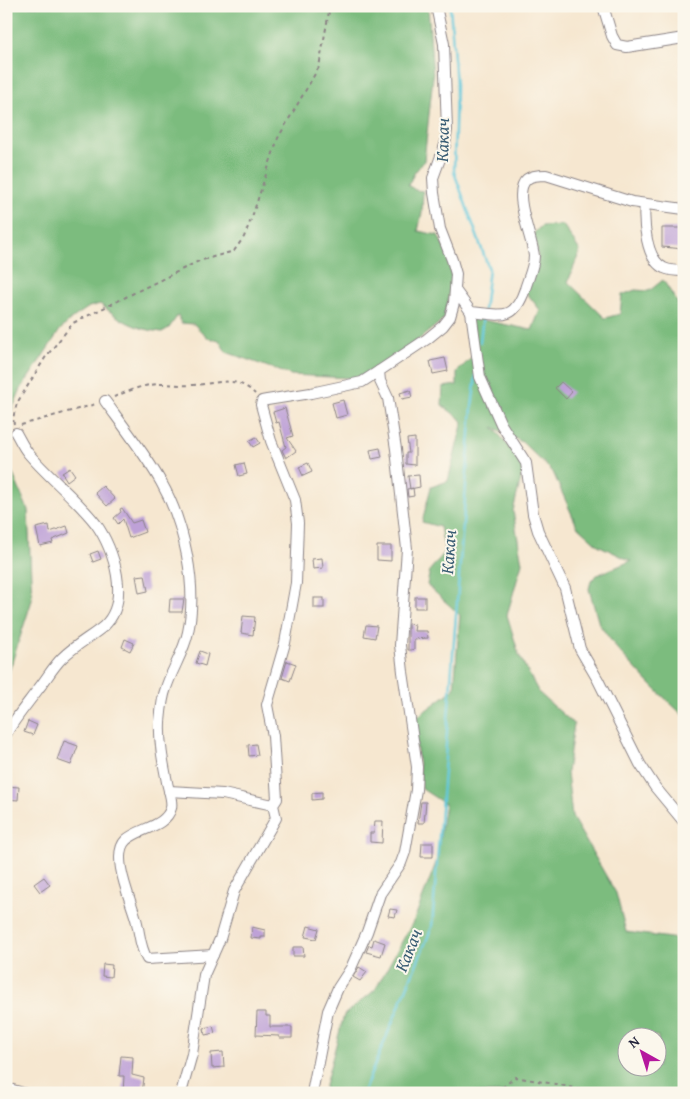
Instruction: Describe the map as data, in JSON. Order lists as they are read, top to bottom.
{
  "water": ["Какач"],
  "north": "top left"
}
